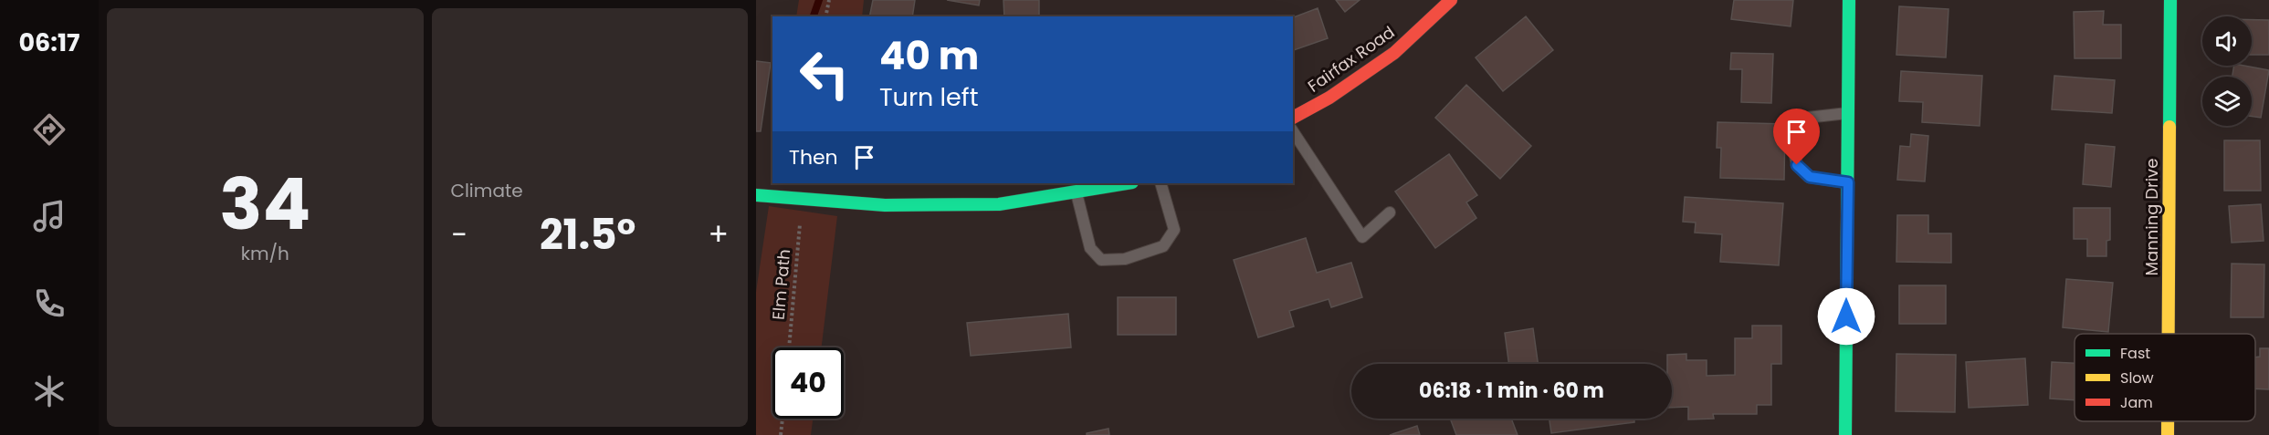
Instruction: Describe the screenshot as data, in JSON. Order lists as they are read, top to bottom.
{
  "streets": {
    "street": ["Fairfax Road", "Manning Drive"],
    "path": ["Elm Path"]
  },
  "legend": ["Fast", "Slow", "Jam"],
  "page": {
    "tabs": "06:17",
    "tile": [
      ["34", "km/h"],
      "Climate"
    ],
    "turn": ["40 m", "Turn left"],
    "then": "Then",
    "heat": ["−", "21.5°", "+"],
    "limit": "40",
    "trip": "06:18 · 1 min · 60 m"
  }
}
